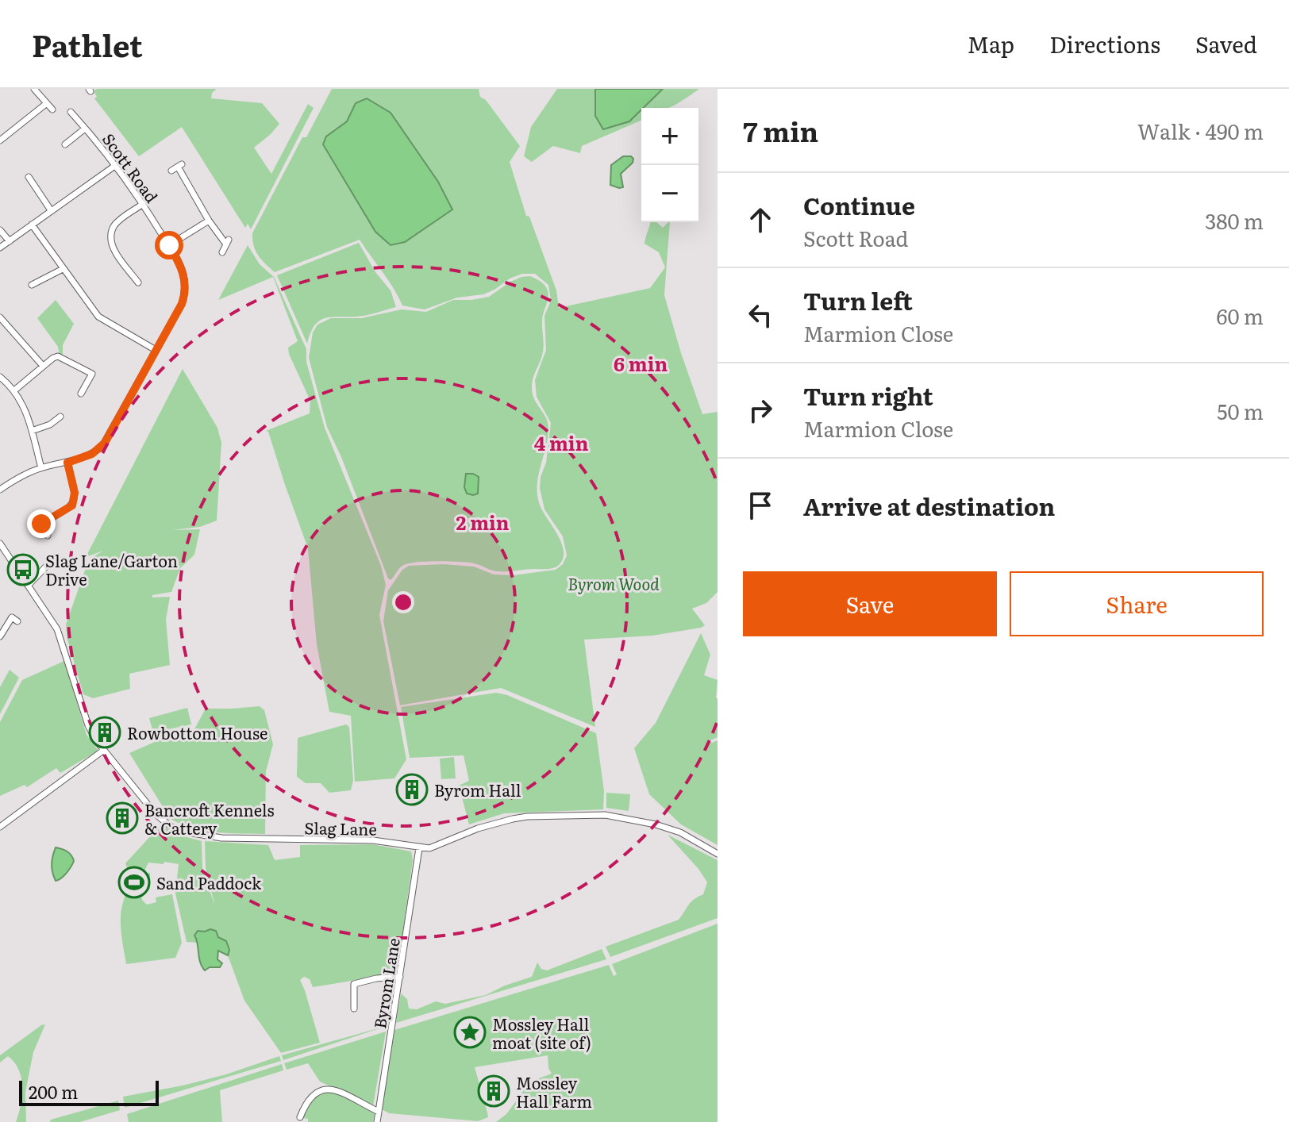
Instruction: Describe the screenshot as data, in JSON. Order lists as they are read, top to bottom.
{
  "streets": {
    "street": ["Scott Road", "Slag Lane", "Byrom Lane"]
  },
  "crossings": [
    ["Slag Lane", "Byrom Lane"]
  ],
  "parks": ["Byrom Wood"],
  "places": {
    "bus stop": ["Slag Lane/Garton Drive"],
    "building": [
      "Rowbottom House",
      "Byrom Hall",
      "Bancroft Kennels & Cattery",
      "Mossley Hall Farm"
    ],
    "sports": ["Sand Paddock"],
    "place": ["Mossley Hall moat (site of)"]
  },
  "scale_bar": "200 m",
  "page": {
    "header": "Pathlet",
    "nav": ["Map", "Directions", "Saved"],
    "heading": ["7 min", "Walk · 490 m"],
    "map_buttons": ["+", "−"],
    "list": [
      ["Continue", "Scott Road", "380 m"],
      ["Turn left", "Marmion Close", "60 m"],
      ["Turn right", "Marmion Close", "50 m"],
      "Arrive at destination"
    ],
    "buttons": ["Save", "Share"],
    "scale": "200 m"
  },
  "rings": ["6 min", "4 min", "2 min"]
}
